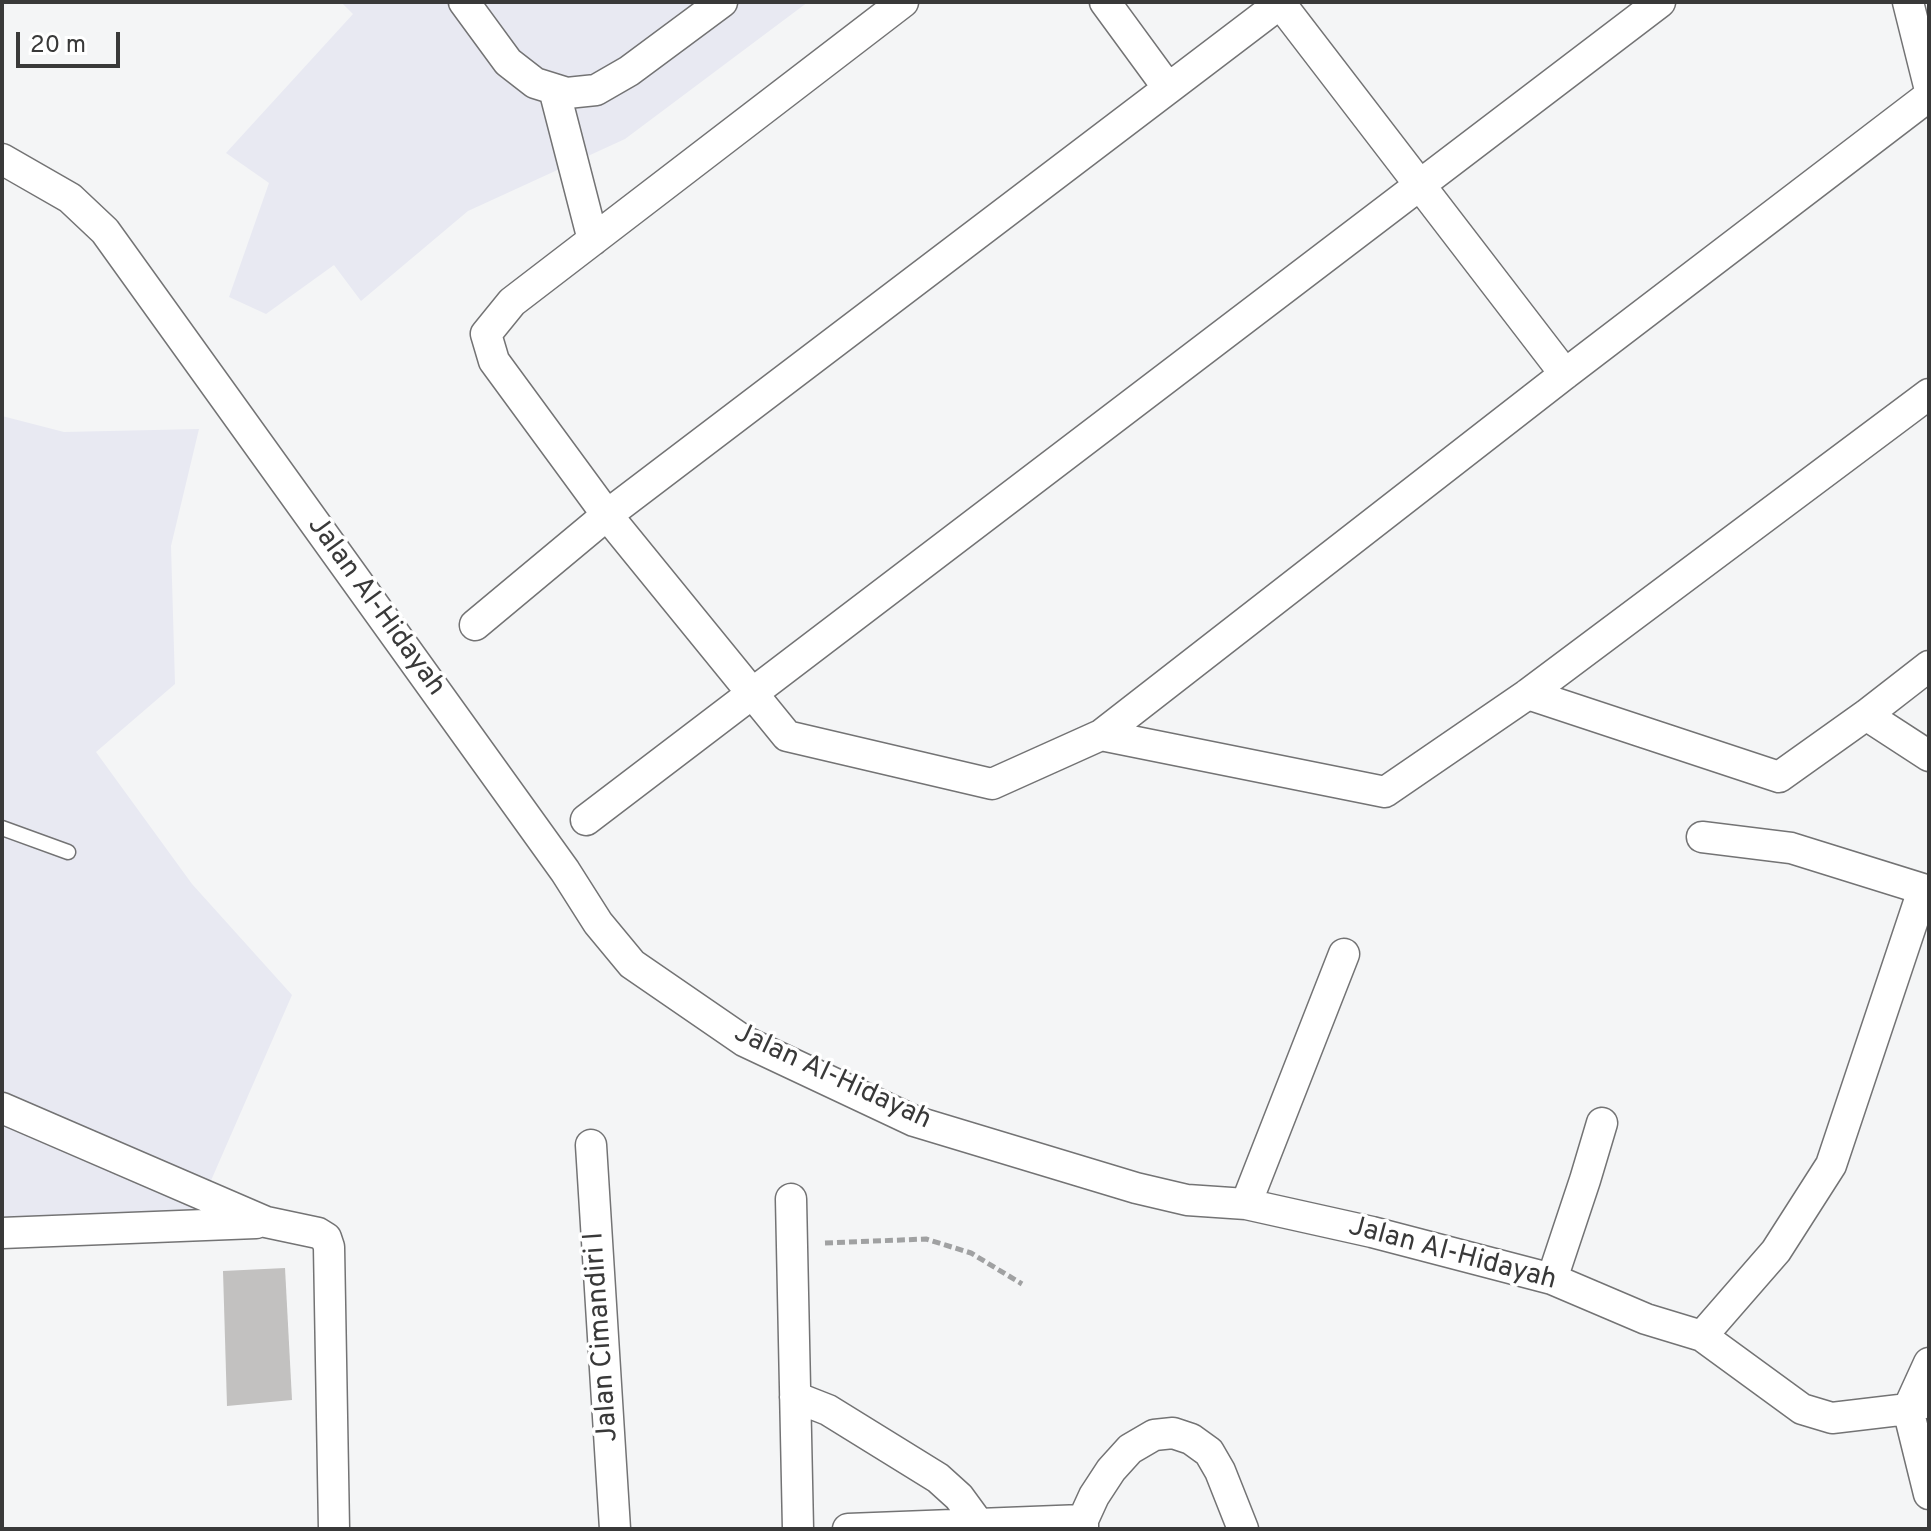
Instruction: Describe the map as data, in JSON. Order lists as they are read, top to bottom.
{
  "streets": {
    "street": ["Jalan Al-Hidayah", "Jalan Cimandiri I"]
  },
  "scale_bar": "20 m"
}
